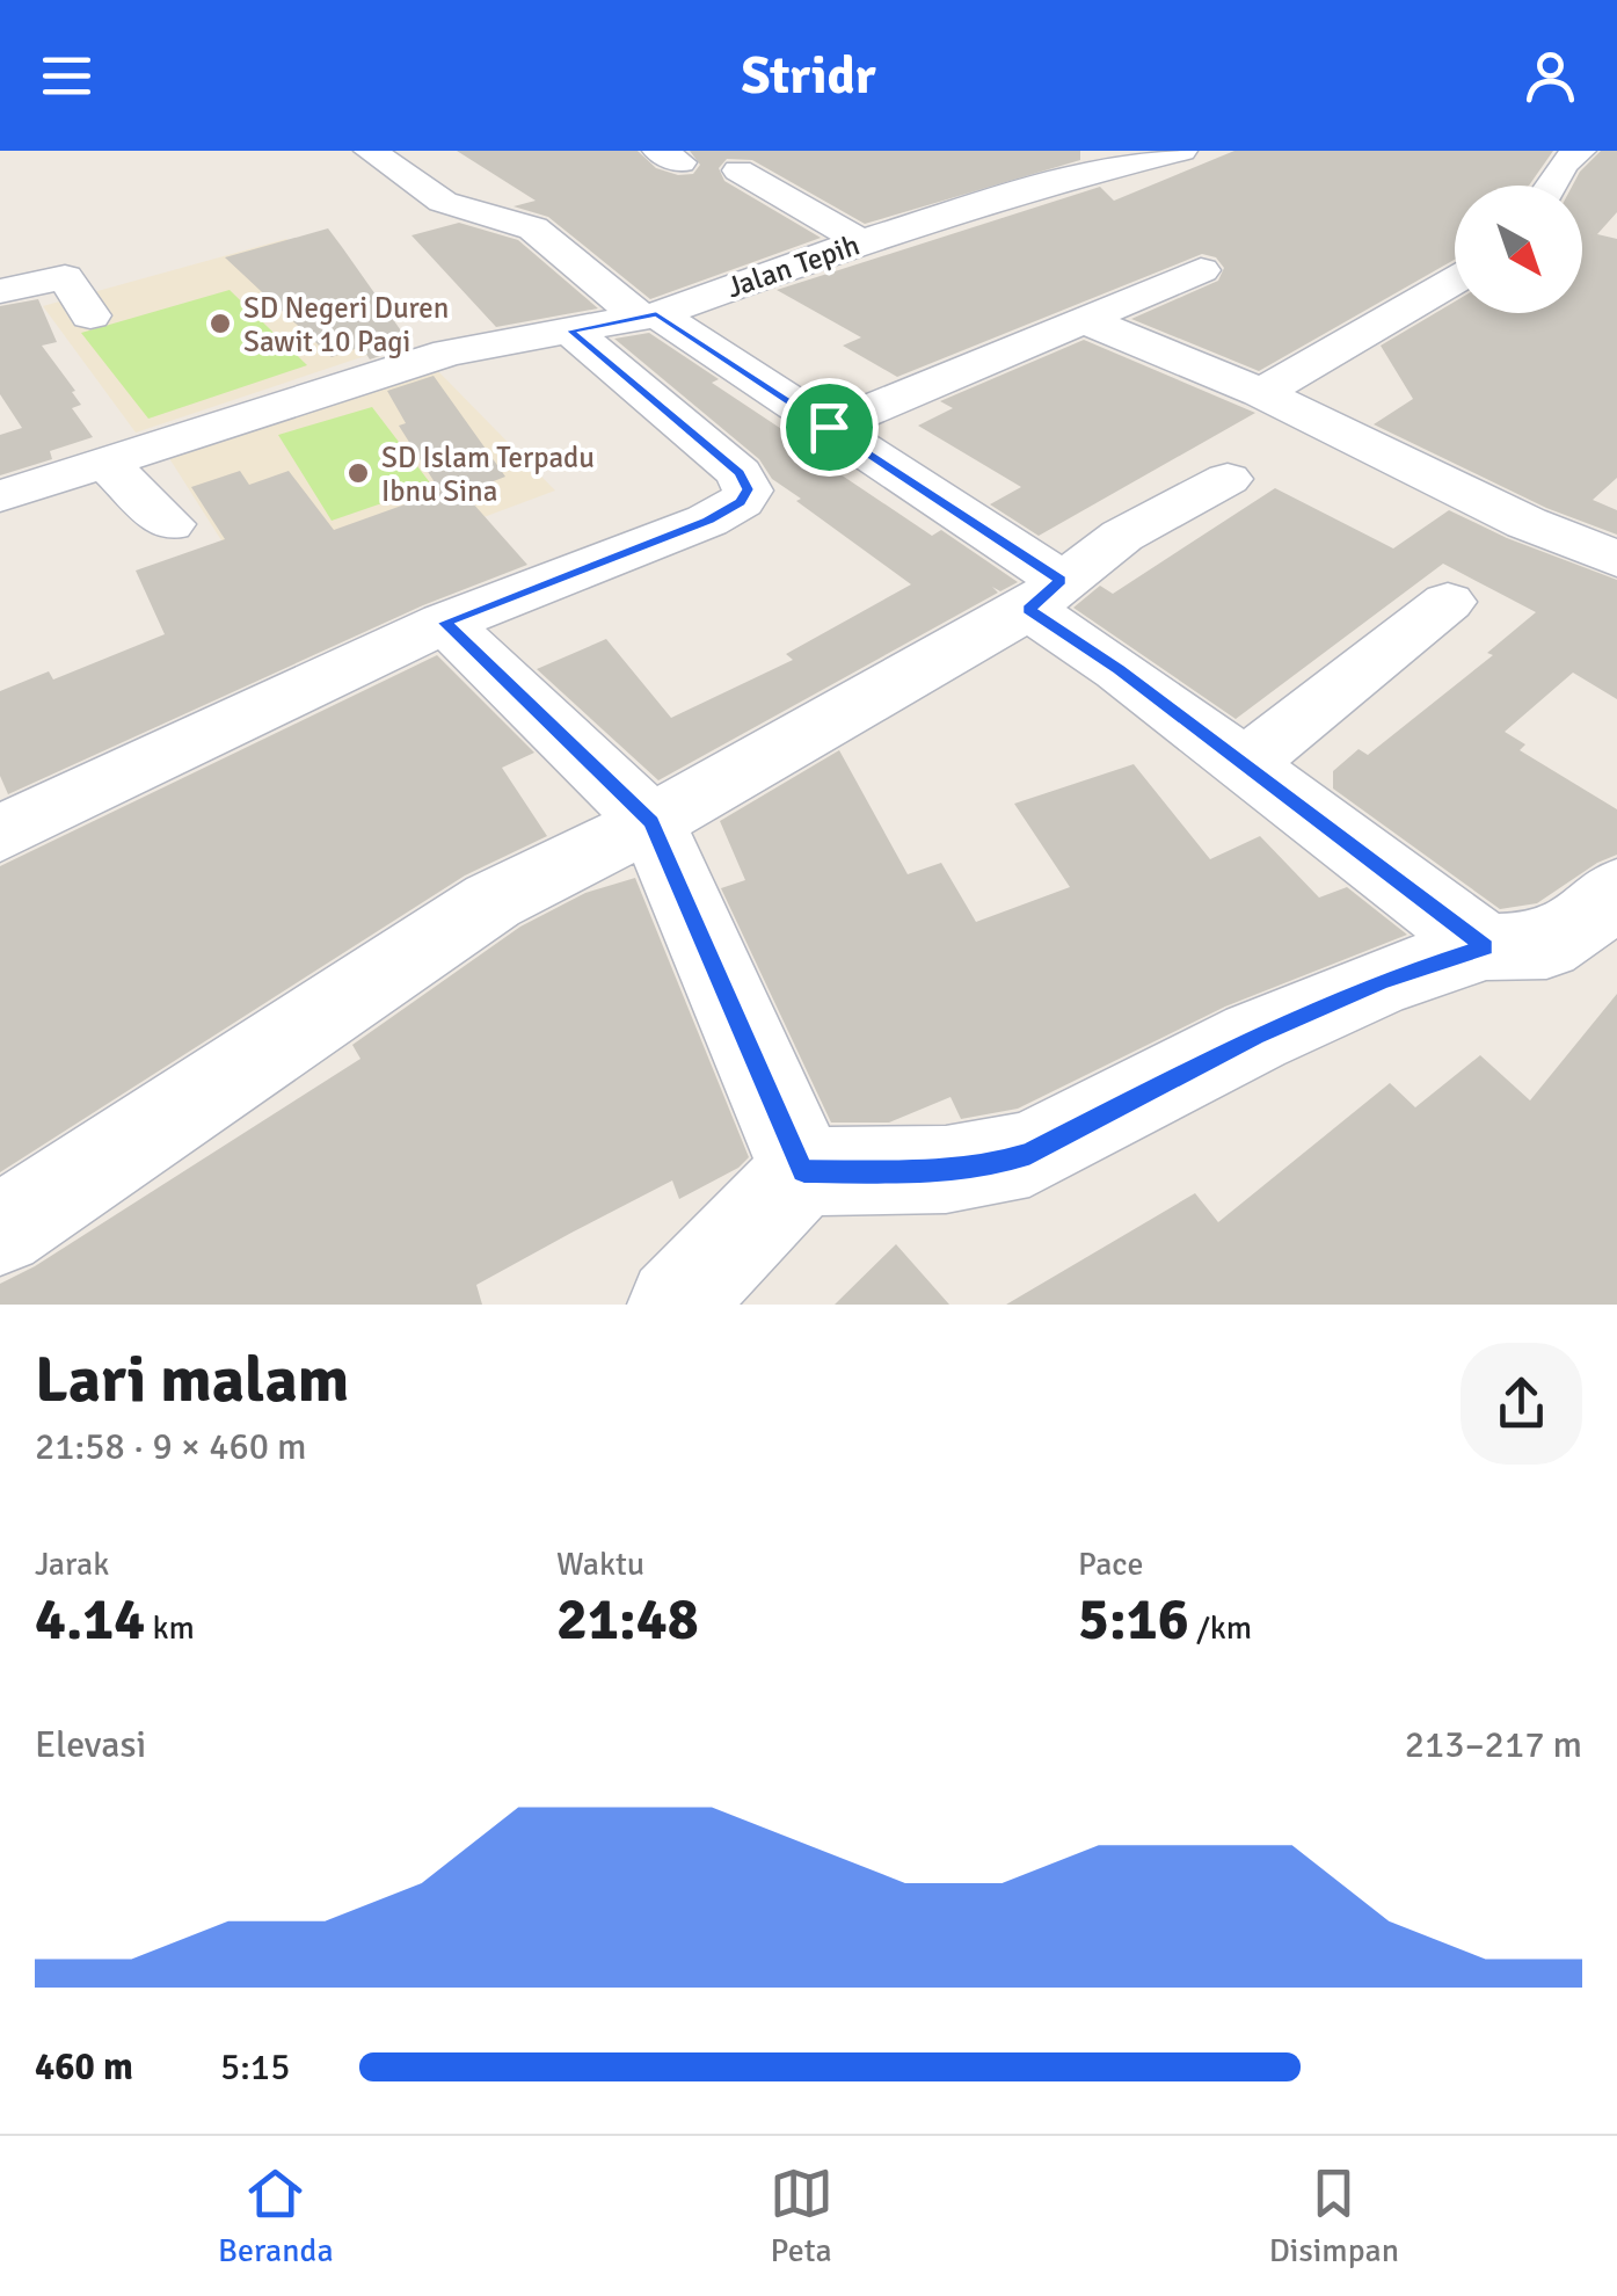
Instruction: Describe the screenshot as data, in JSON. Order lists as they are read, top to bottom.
{
  "streets": {
    "street": ["Jalan Tepih"]
  },
  "places": ["SD Negeri Duren Sawit 10 Pagi", "SD Islam Terpadu Ibnu Sina"],
  "north": "bottom right",
  "page": {
    "header": "Stridr",
    "heading": ["Lari malam", "21:58 · 9 × 460 m"],
    "stats": [
      ["Jarak", "4.14 km"],
      ["Waktu", "21:48"],
      ["Pace", "5:16 /km"]
    ],
    "chart": ["Elevasi", "213–217 m"],
    "list": [
      {
        "name": "460 m",
        "note": "5:15"
      }
    ],
    "tabs": ["Beranda", "Peta", "Disimpan"]
  }
}
